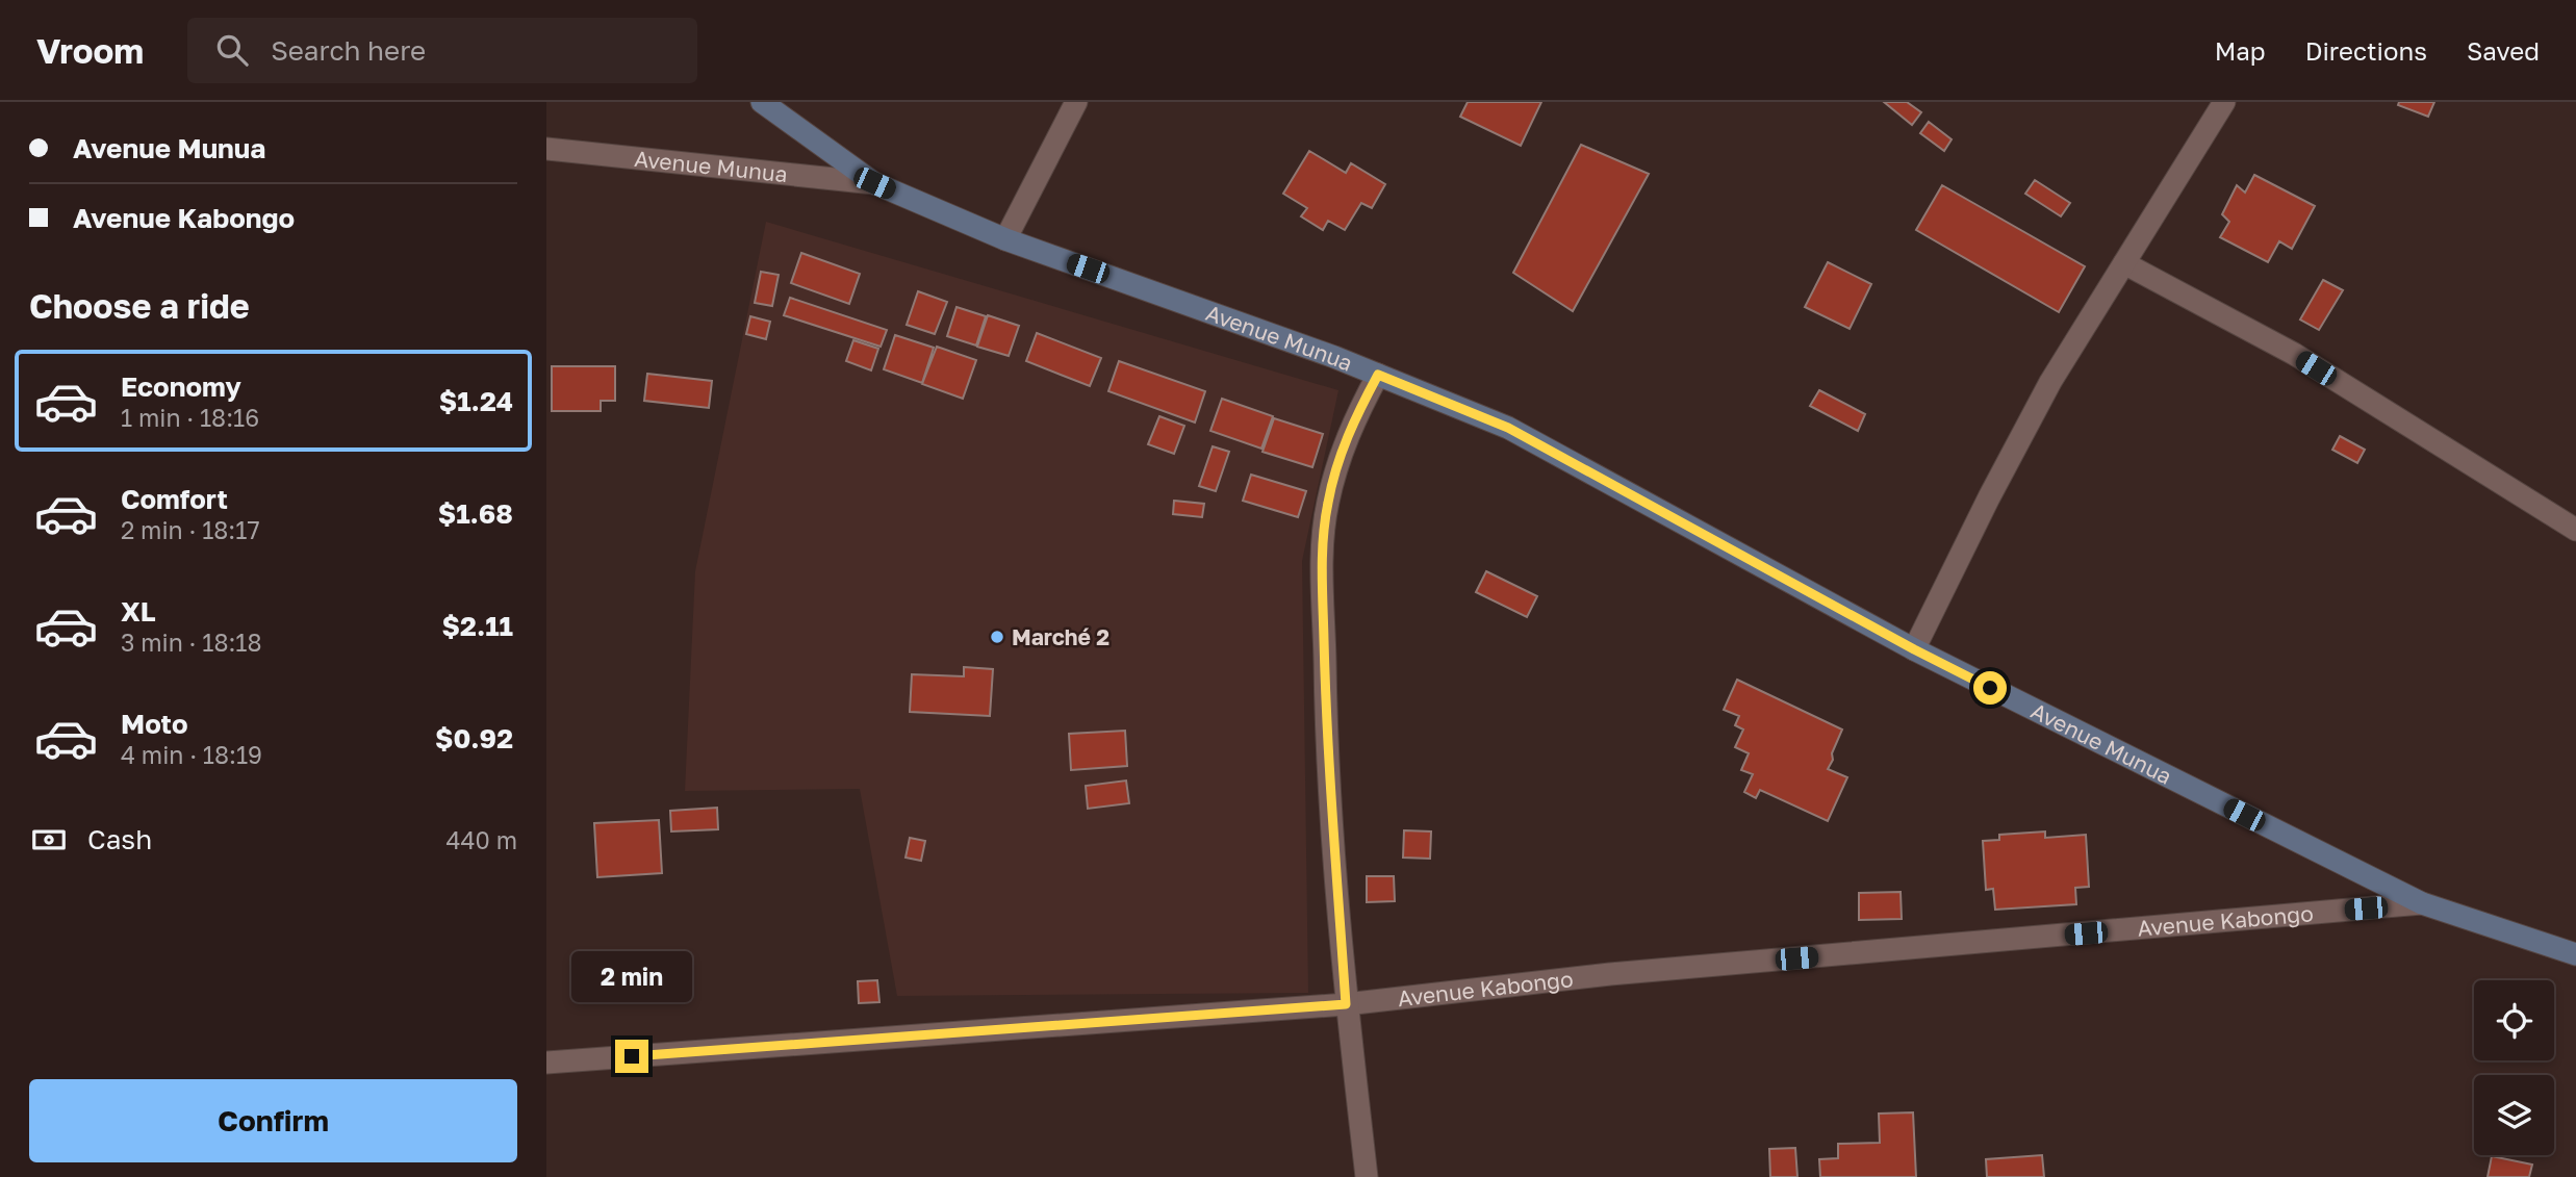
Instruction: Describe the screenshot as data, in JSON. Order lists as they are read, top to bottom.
{
  "streets": {
    "main road": ["Avenue Munua"],
    "street": ["Avenue Kabongo"]
  },
  "crossings": [
    ["Avenue Munua", "Avenue Kabongo"]
  ],
  "places": ["Marché 2"],
  "page": {
    "header": "Vroom",
    "search": "Search here",
    "nav": ["Map", "Directions", "Saved"],
    "banner": ["Avenue Munua", "Avenue Kabongo"],
    "heading": "Choose a ride",
    "list": [
      {
        "name": "Economy",
        "note": "1 min · 18:16",
        "value": "$1.24"
      },
      {
        "name": "Comfort",
        "note": "2 min · 18:17",
        "value": "$1.68"
      },
      {
        "name": "XL",
        "note": "3 min · 18:18",
        "value": "$2.11"
      },
      {
        "name": "Moto",
        "note": "4 min · 18:19",
        "value": "$0.92"
      }
    ],
    "pay": ["Cash", "440 m"],
    "bubble": "2 min",
    "buttons": "Confirm"
  }
}
